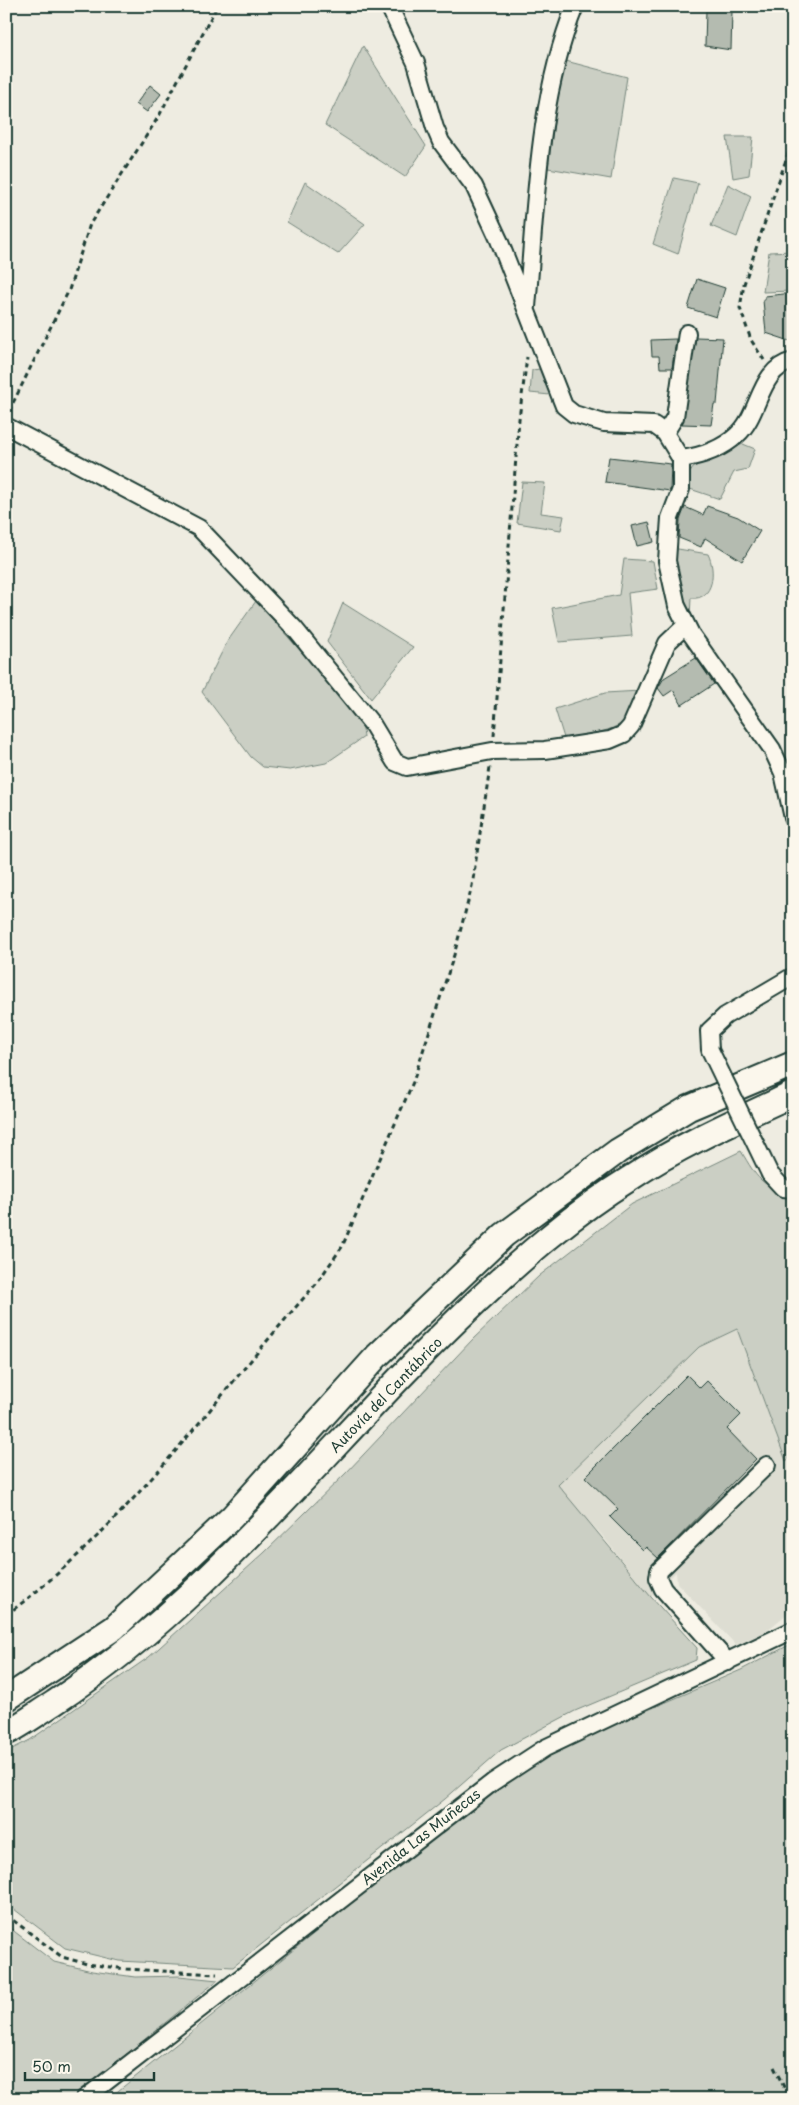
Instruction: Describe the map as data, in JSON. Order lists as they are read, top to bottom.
{
  "streets": {
    "highway": ["Autovía del Cantábrico"],
    "street": ["Avenida Las Muñecas"]
  },
  "scale_bar": "50 m"
}
